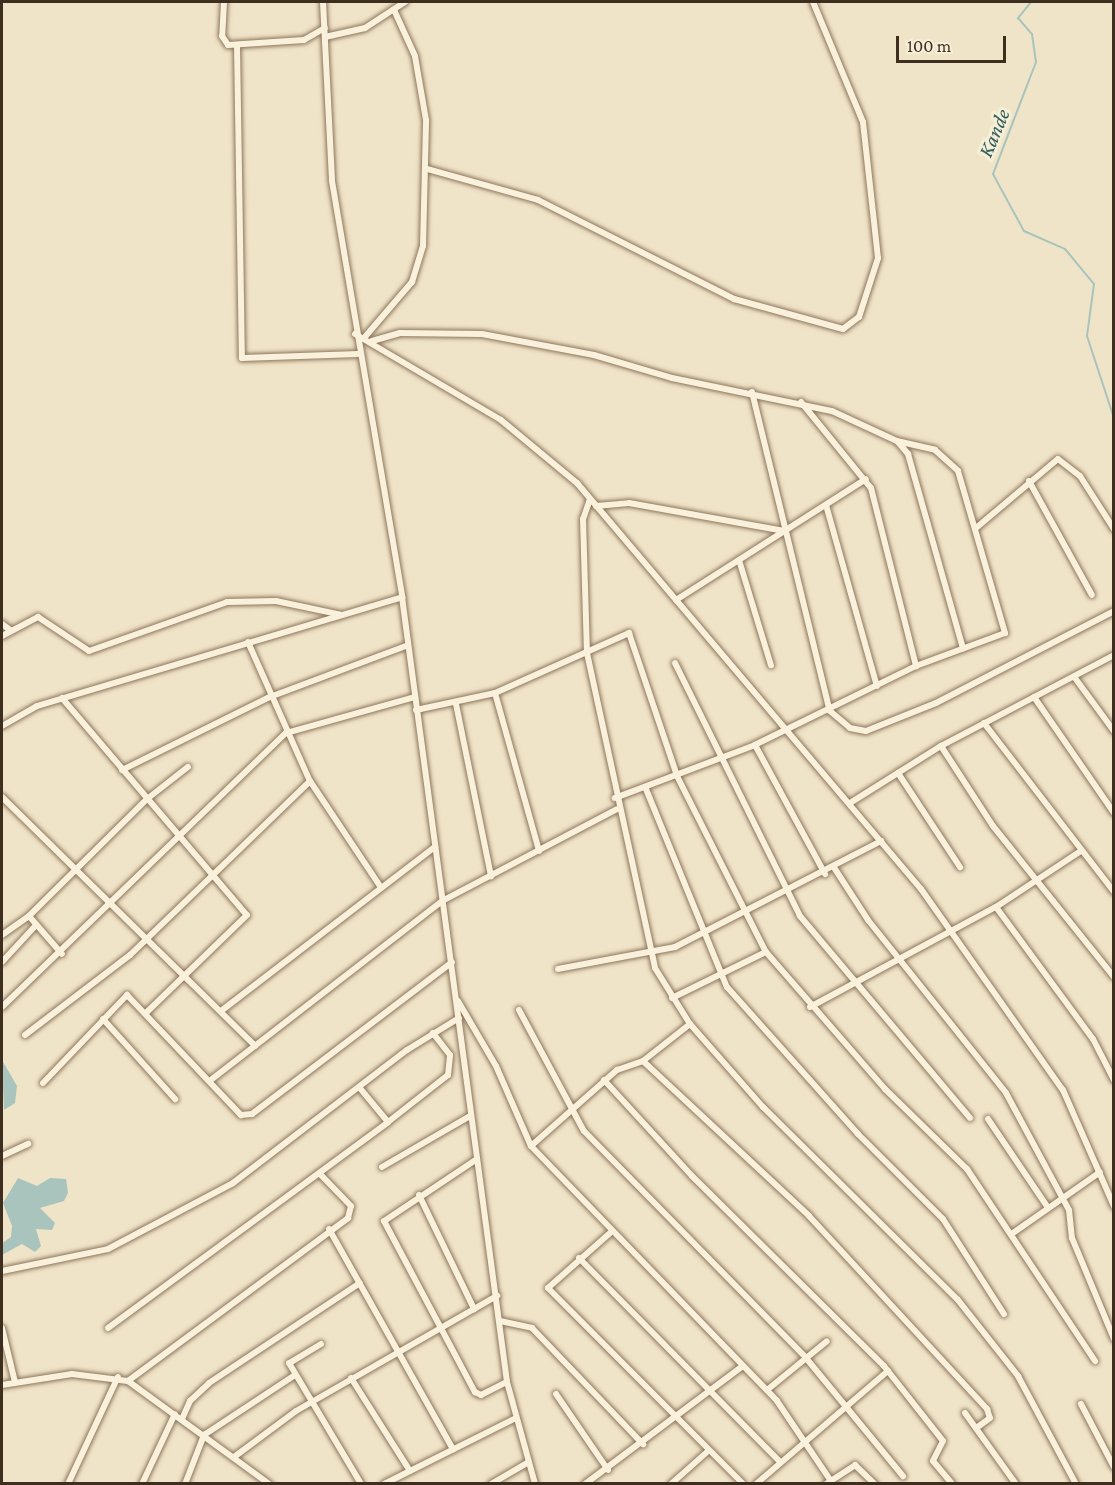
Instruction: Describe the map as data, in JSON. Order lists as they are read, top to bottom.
{
  "water": ["Kande"],
  "scale_bar": "100 m"
}
